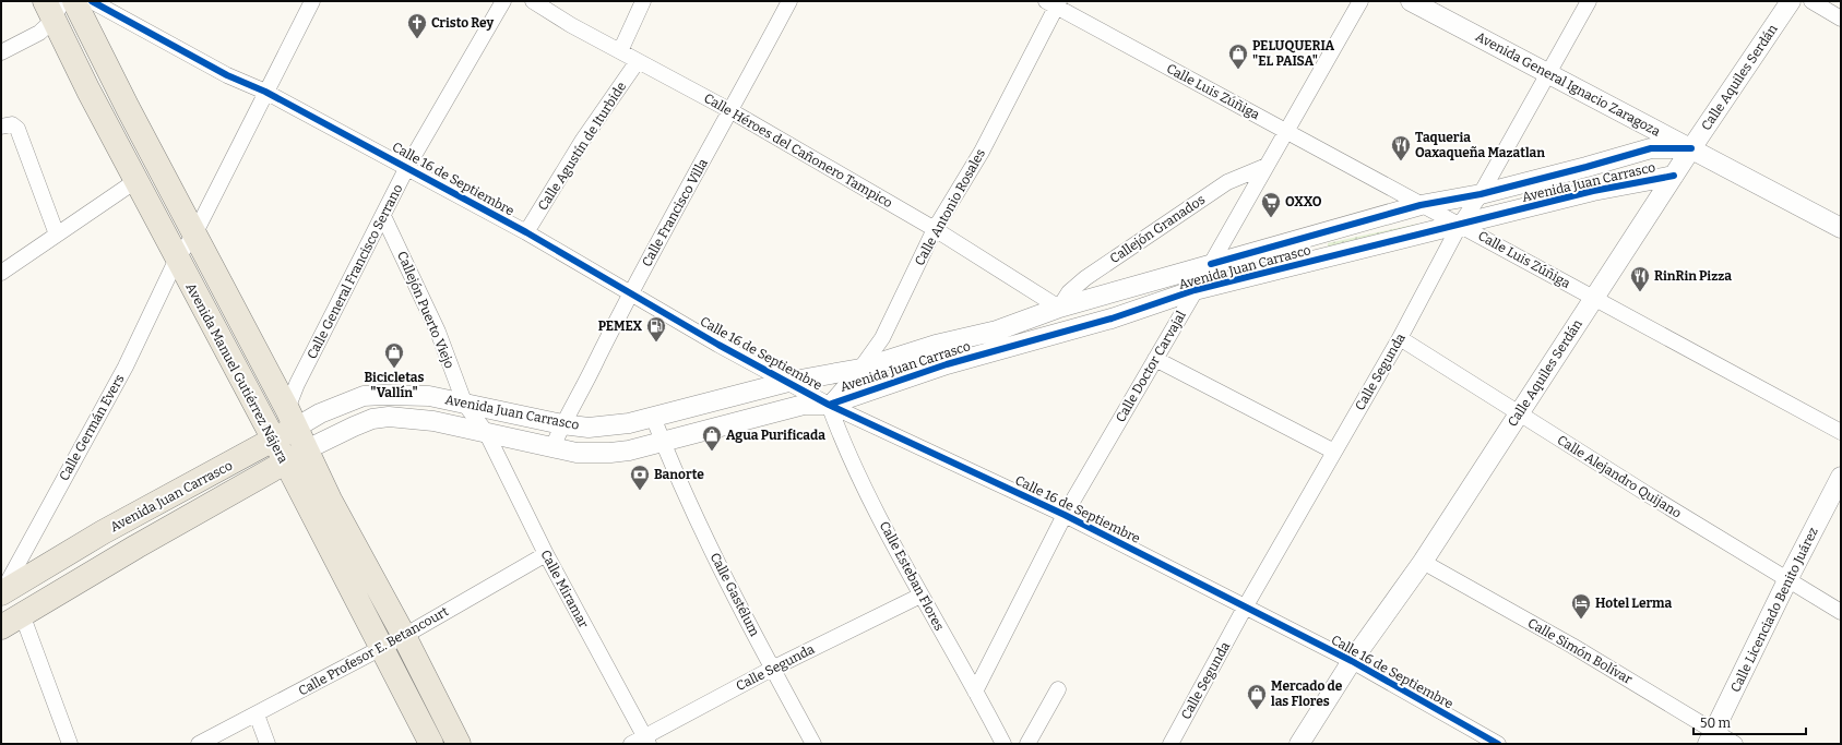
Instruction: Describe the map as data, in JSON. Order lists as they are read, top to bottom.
{
  "streets": {
    "main road": ["Avenida Juan Carrasco", "Avenida Manuel Gutiérrez Nájera"],
    "street": [
      "Calle Aquiles Serdán",
      "Avenida General Ignacio Zaragoza",
      "Calle Luis Zúñiga",
      "Calle Agustín de Iturbide",
      "Calle Héroes del Cañonero Tampico",
      "Calle 16 de Septiembre",
      "Calle Antonio Rosales",
      "Calle Francisco Villa",
      "Callejón Granados",
      "Calle General Francisco Serrano",
      "Callejón Puerto Viejo",
      "Calle Doctor Carvajal",
      "Calle Segunda",
      "Calle Germán Evers",
      "Calle Alejandro Quijano",
      "Calle Esteban Flores",
      "Calle Miramar",
      "Calle Gastélum",
      "Calle Licenciado Benito Juárez",
      "Calle Profesor E. Betancourt",
      "Calle Simón Bolívar"
    ]
  },
  "crossings": [
    ["Calle Aquiles Serdán", "Avenida General Ignacio Zaragoza"],
    ["Calle Aquiles Serdán", "Calle Luis Zúñiga"],
    ["Calle Aquiles Serdán", "Calle 16 de Septiembre"],
    ["Calle Aquiles Serdán", "Avenida Juan Carrasco"],
    ["Calle Aquiles Serdán", "Calle Alejandro Quijano"],
    ["Calle Aquiles Serdán", "Calle Simón Bolívar"],
    ["Avenida General Ignacio Zaragoza", "Avenida Juan Carrasco"],
    ["Avenida General Ignacio Zaragoza", "Calle Segunda"],
    ["Calle Luis Zúñiga", "Avenida Juan Carrasco"],
    ["Calle Luis Zúñiga", "Calle Antonio Rosales"],
    ["Calle Luis Zúñiga", "Calle Doctor Carvajal"],
    ["Calle Luis Zúñiga", "Calle Segunda"],
    ["Calle Agustín de Iturbide", "Calle Héroes del Cañonero Tampico"],
    ["Calle Agustín de Iturbide", "Calle 16 de Septiembre"],
    ["Calle Héroes del Cañonero Tampico", "Avenida Juan Carrasco"],
    ["Calle Héroes del Cañonero Tampico", "Calle Antonio Rosales"],
    ["Calle Héroes del Cañonero Tampico", "Calle Francisco Villa"],
    ["Calle Héroes del Cañonero Tampico", "Callejón Granados"],
    ["Calle 16 de Septiembre", "Avenida Juan Carrasco"],
    ["Calle 16 de Septiembre", "Calle Antonio Rosales"],
    ["Calle 16 de Septiembre", "Calle Francisco Villa"],
    ["Calle 16 de Septiembre", "Calle General Francisco Serrano"],
    ["Calle 16 de Septiembre", "Calle Doctor Carvajal"],
    ["Calle 16 de Septiembre", "Calle Segunda"],
    ["Calle 16 de Septiembre", "Calle Esteban Flores"],
    ["Avenida Juan Carrasco", "Calle Antonio Rosales"],
    ["Avenida Juan Carrasco", "Calle Francisco Villa"],
    ["Avenida Juan Carrasco", "Callejón Granados"],
    ["Avenida Juan Carrasco", "Calle General Francisco Serrano"],
    ["Avenida Juan Carrasco", "Callejón Puerto Viejo"],
    ["Avenida Juan Carrasco", "Calle Doctor Carvajal"],
    ["Avenida Juan Carrasco", "Calle Segunda"],
    ["Avenida Juan Carrasco", "Avenida Manuel Gutiérrez Nájera"],
    ["Avenida Juan Carrasco", "Calle Germán Evers"],
    ["Avenida Juan Carrasco", "Calle Esteban Flores"],
    ["Avenida Juan Carrasco", "Calle Miramar"],
    ["Avenida Juan Carrasco", "Calle Gastélum"],
    ["Calle Antonio Rosales", "Calle Esteban Flores"],
    ["Callejón Granados", "Calle Doctor Carvajal"],
    ["Calle General Francisco Serrano", "Callejón Puerto Viejo"],
    ["Calle General Francisco Serrano", "Avenida Manuel Gutiérrez Nájera"],
    ["Callejón Puerto Viejo", "Calle Miramar"],
    ["Calle Doctor Carvajal", "Calle Esteban Flores"],
    ["Calle Segunda", "Calle Alejandro Quijano"],
    ["Calle Segunda", "Calle Esteban Flores"],
    ["Calle Segunda", "Calle Miramar"],
    ["Calle Segunda", "Calle Gastélum"],
    ["Avenida Manuel Gutiérrez Nájera", "Calle Germán Evers"],
    ["Avenida Manuel Gutiérrez Nájera", "Calle Profesor E. Betancourt"],
    ["Calle Alejandro Quijano", "Calle Licenciado Benito Juárez"],
    ["Calle Miramar", "Calle Profesor E. Betancourt"],
    ["Calle Licenciado Benito Juárez", "Calle Simón Bolívar"]
  ],
  "places": {
    "church": ["Cristo Rey"],
    "shop": [
      "PELUQUERIA \"EL PAISA\"",
      "Bicicletas \"Vallín\"",
      "Agua Purificada",
      "Mercado de las Flores"
    ],
    "restaurant": ["Taqueria Oaxaqueña Mazatlan", "RinRin Pizza"],
    "supermarket": ["OXXO"],
    "fuel station": ["PEMEX"],
    "bank": ["Banorte"],
    "hotel": ["Hotel Lerma"]
  },
  "scale_bar": "50 m"
}
